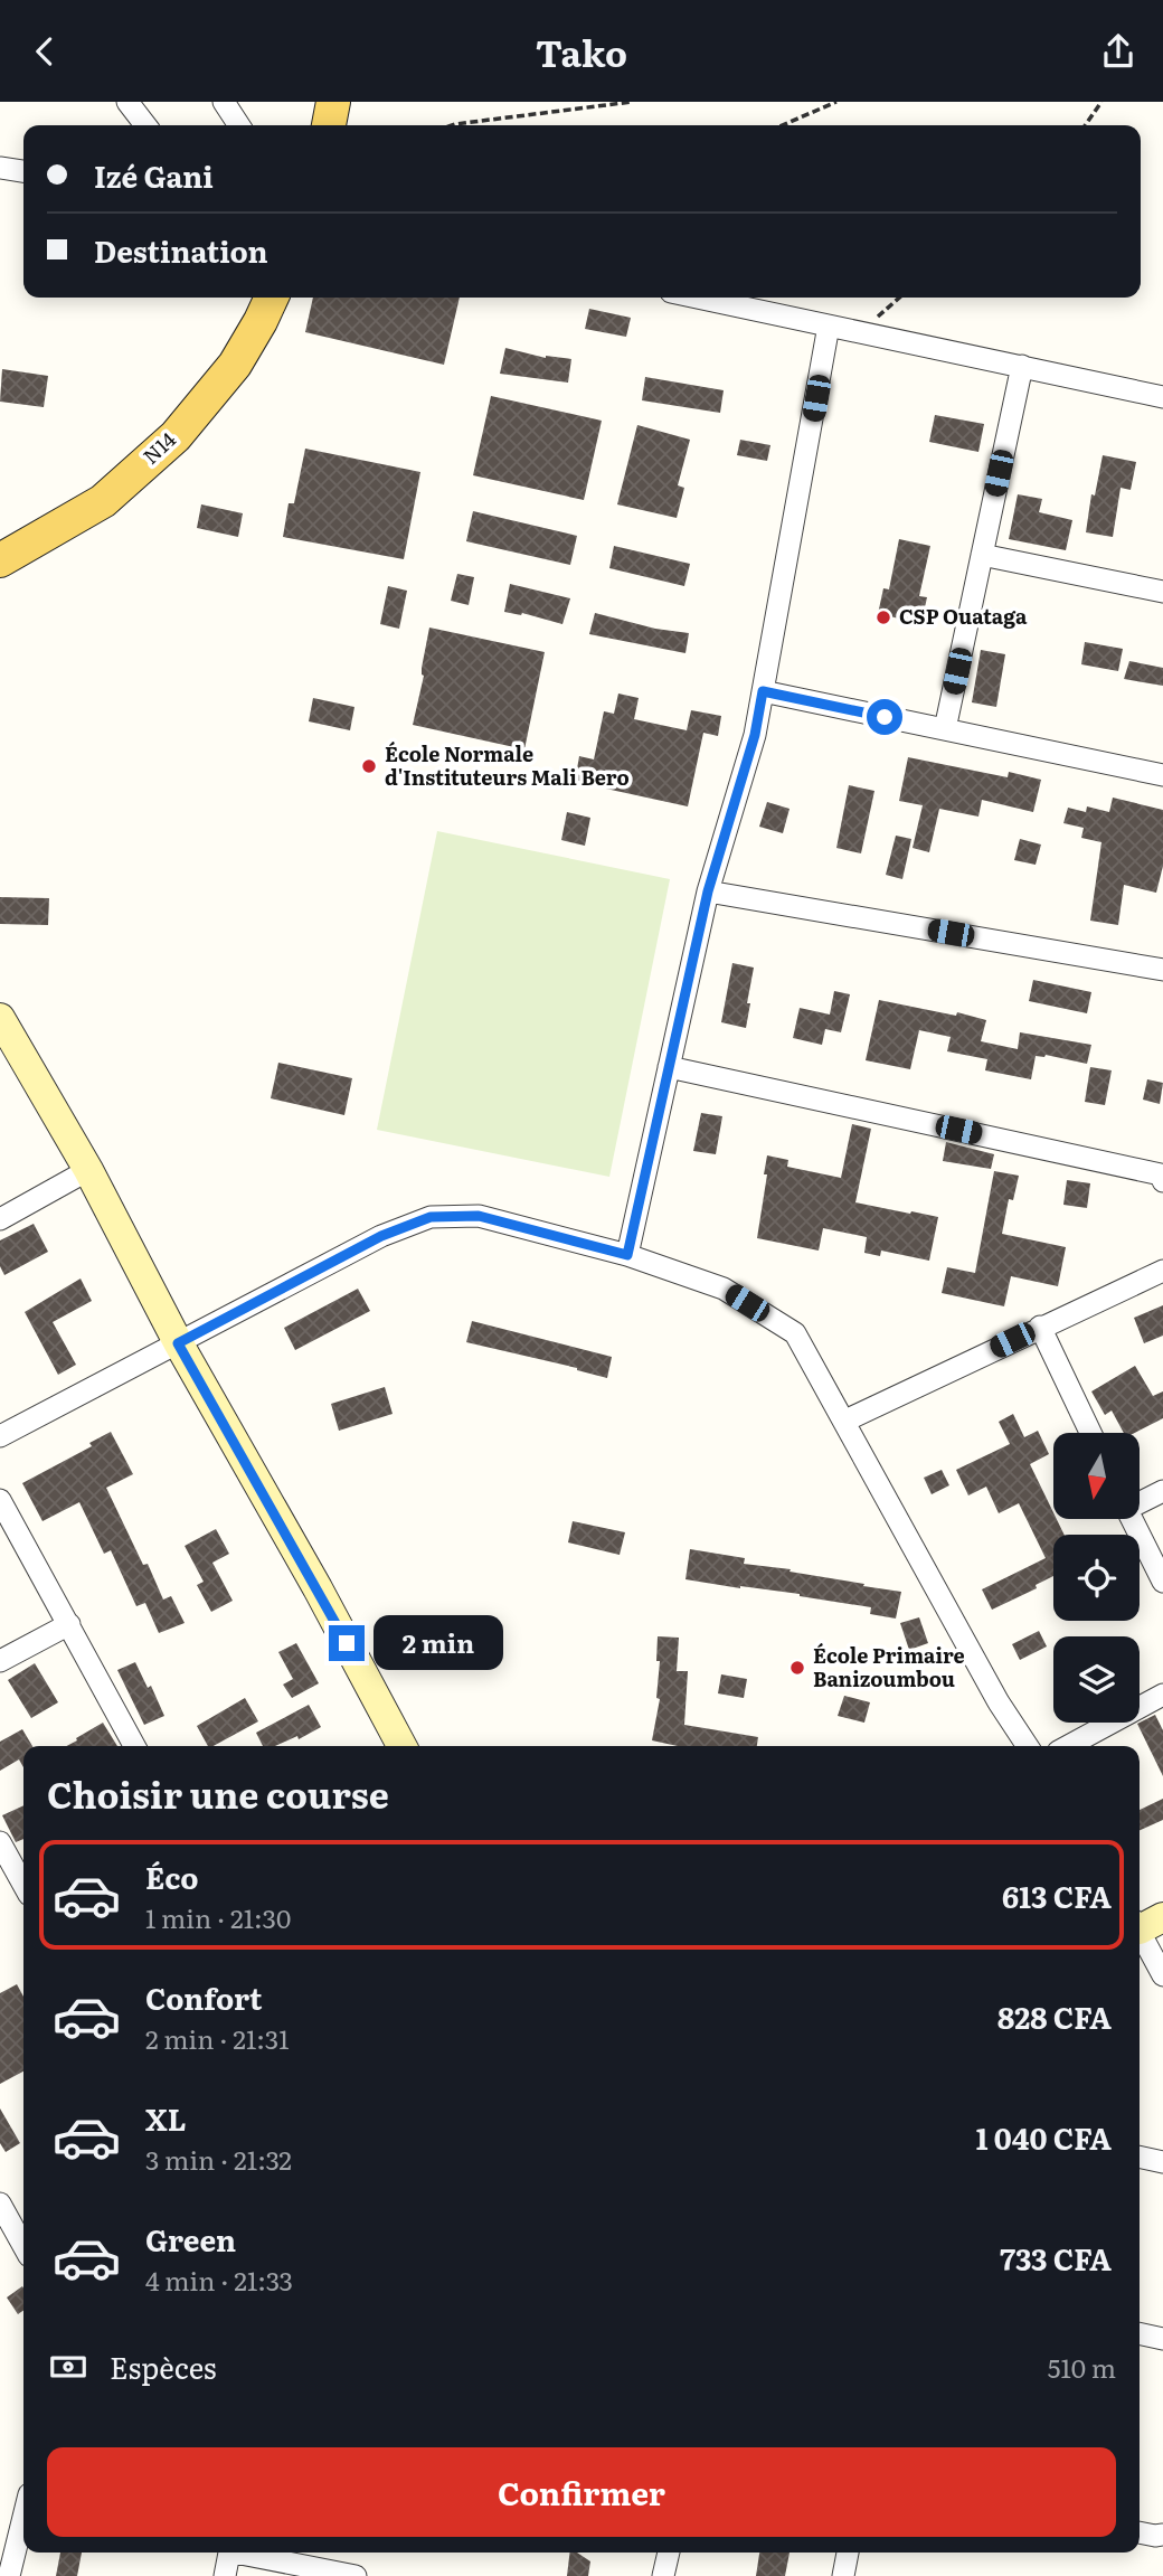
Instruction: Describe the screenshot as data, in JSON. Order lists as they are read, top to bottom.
{
  "streets": {
    "main road": ["N14"]
  },
  "places": ["CSP Ouataga", "École Normale d'Instituteurs Mali Bero", "École Primaire Banizoumbou"],
  "north": "bottom",
  "page": {
    "header": "Tako",
    "banner": ["Izé Gani", "Destination"],
    "bubble": "2 min",
    "heading": "Choisir une course",
    "list": [
      {
        "name": "Éco",
        "note": "1 min · 21:30",
        "value": "613 CFA"
      },
      {
        "name": "Confort",
        "note": "2 min · 21:31",
        "value": "828 CFA"
      },
      {
        "name": "XL",
        "note": "3 min · 21:32",
        "value": "1 040 CFA"
      },
      {
        "name": "Green",
        "note": "4 min · 21:33",
        "value": "733 CFA"
      }
    ],
    "pay": ["Espèces", "510 m"],
    "buttons": "Confirmer"
  }
}
